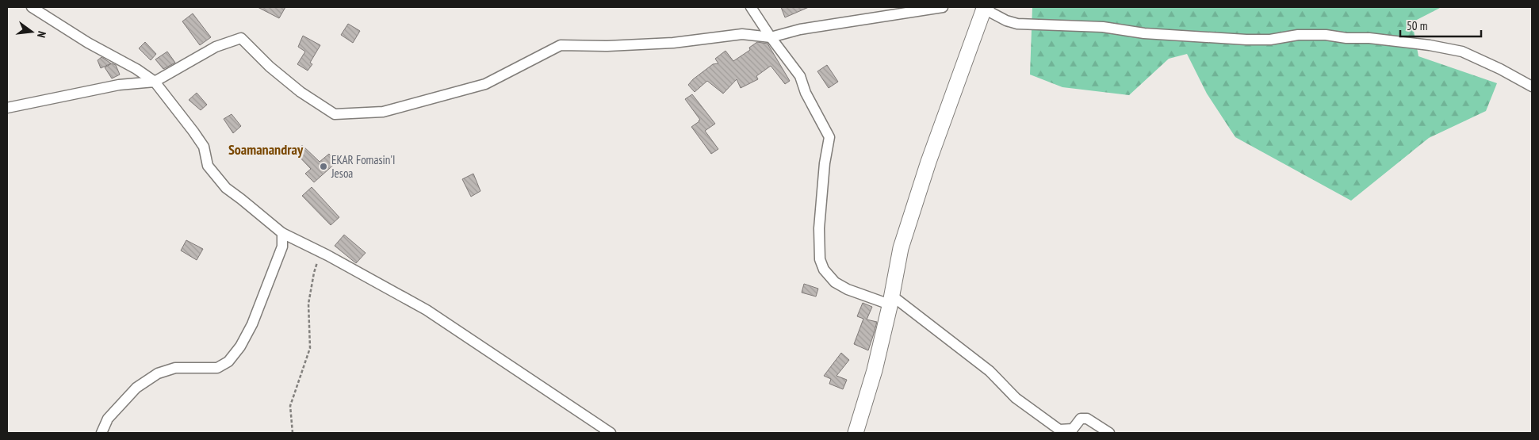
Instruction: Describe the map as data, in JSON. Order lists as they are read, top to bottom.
{
  "districts": ["Soamanandray"],
  "places": ["EKAR Fomasin'I Jesoa"],
  "scale_bar": "50 m",
  "north": "right"
}
